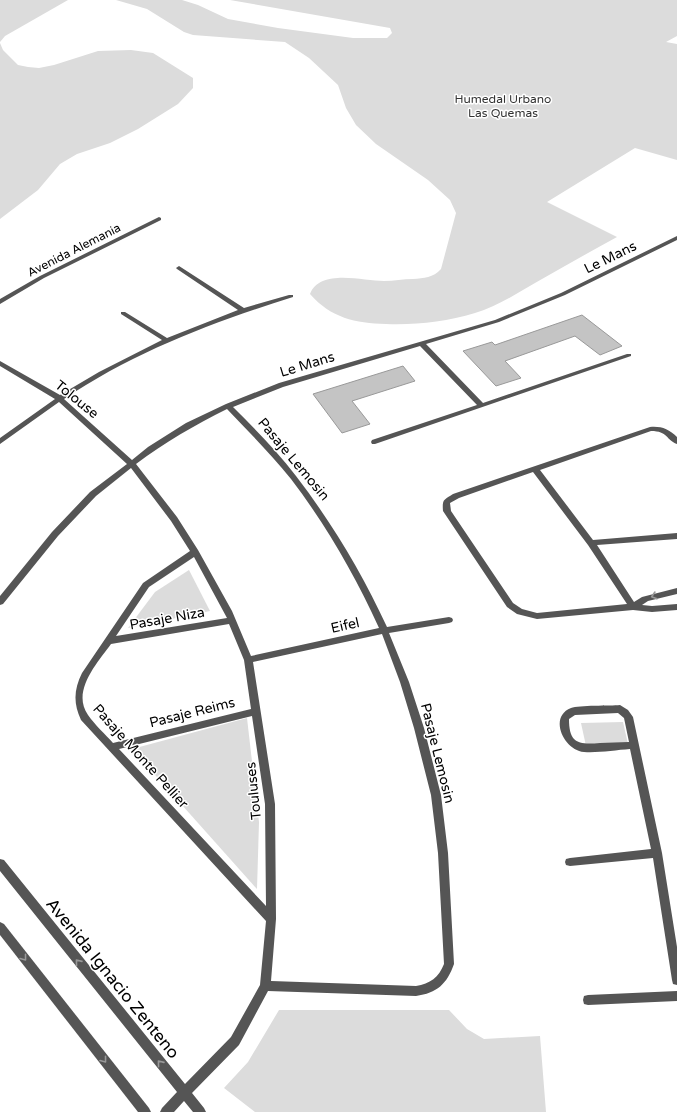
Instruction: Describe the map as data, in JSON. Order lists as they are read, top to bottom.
{
  "streets": {
    "street": [
      "Avenida Alemania",
      "Le Mans",
      "Tolouse",
      "Pasaje Lemosin",
      "Pasaje Niza",
      "Eifel",
      "Pasaje Reims",
      "Pasaje Monte Pellier",
      "Touluses",
      "Avenida Ignacio Zenteno"
    ]
  },
  "crossings": [
    ["Le Mans", "Tolouse"],
    ["Le Mans", "Pasaje Lemosin"],
    ["Le Mans", "Touluses"],
    ["Tolouse", "Touluses"],
    ["Pasaje Lemosin", "Eifel"],
    ["Pasaje Lemosin", "Touluses"],
    ["Pasaje Niza", "Pasaje Monte Pellier"],
    ["Pasaje Niza", "Touluses"],
    ["Eifel", "Touluses"],
    ["Pasaje Reims", "Pasaje Monte Pellier"],
    ["Pasaje Reims", "Touluses"],
    ["Pasaje Monte Pellier", "Touluses"],
    ["Touluses", "Avenida Ignacio Zenteno"]
  ],
  "parks": ["Humedal Urbano Las Quemas"]
}
